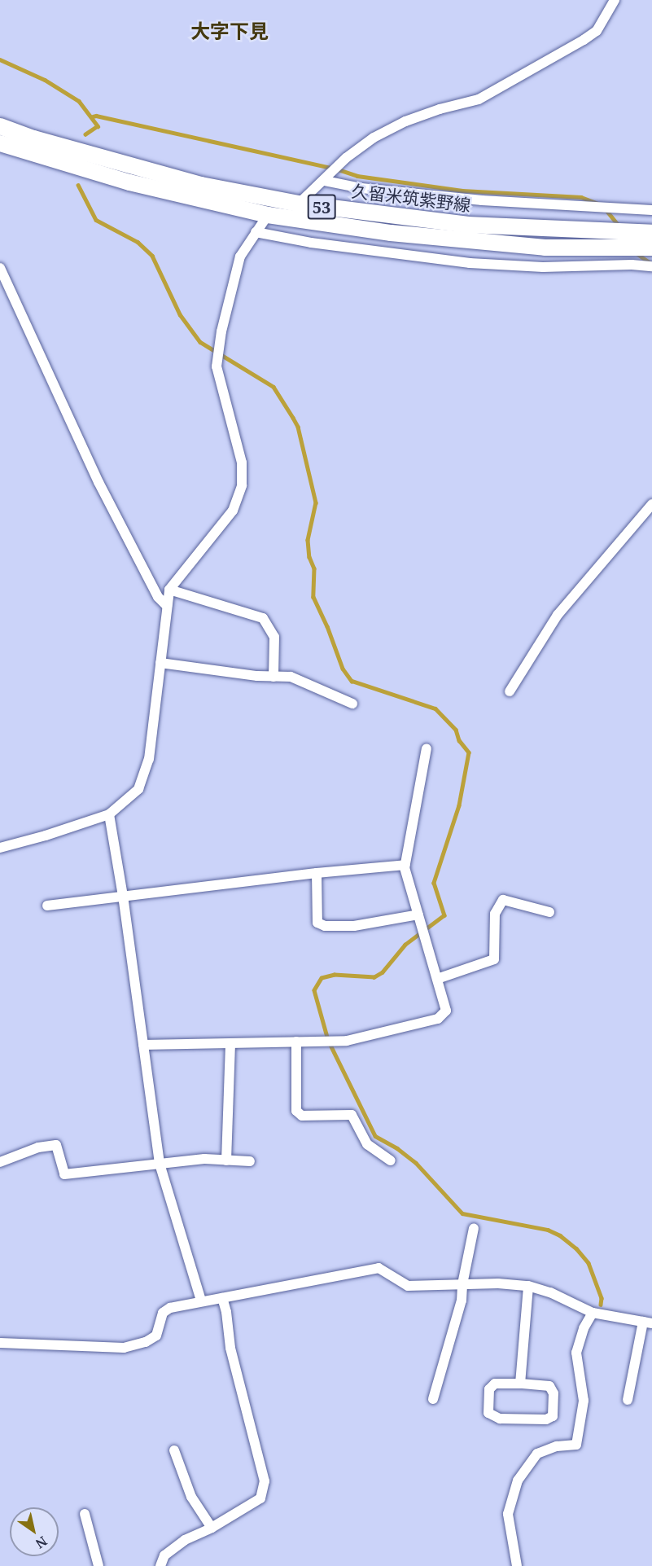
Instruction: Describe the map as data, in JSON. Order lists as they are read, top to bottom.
{
  "streets": {
    "main road": ["久留米筑紫野線", "53"]
  },
  "districts": ["大字下見"],
  "north": "bottom right"
}
